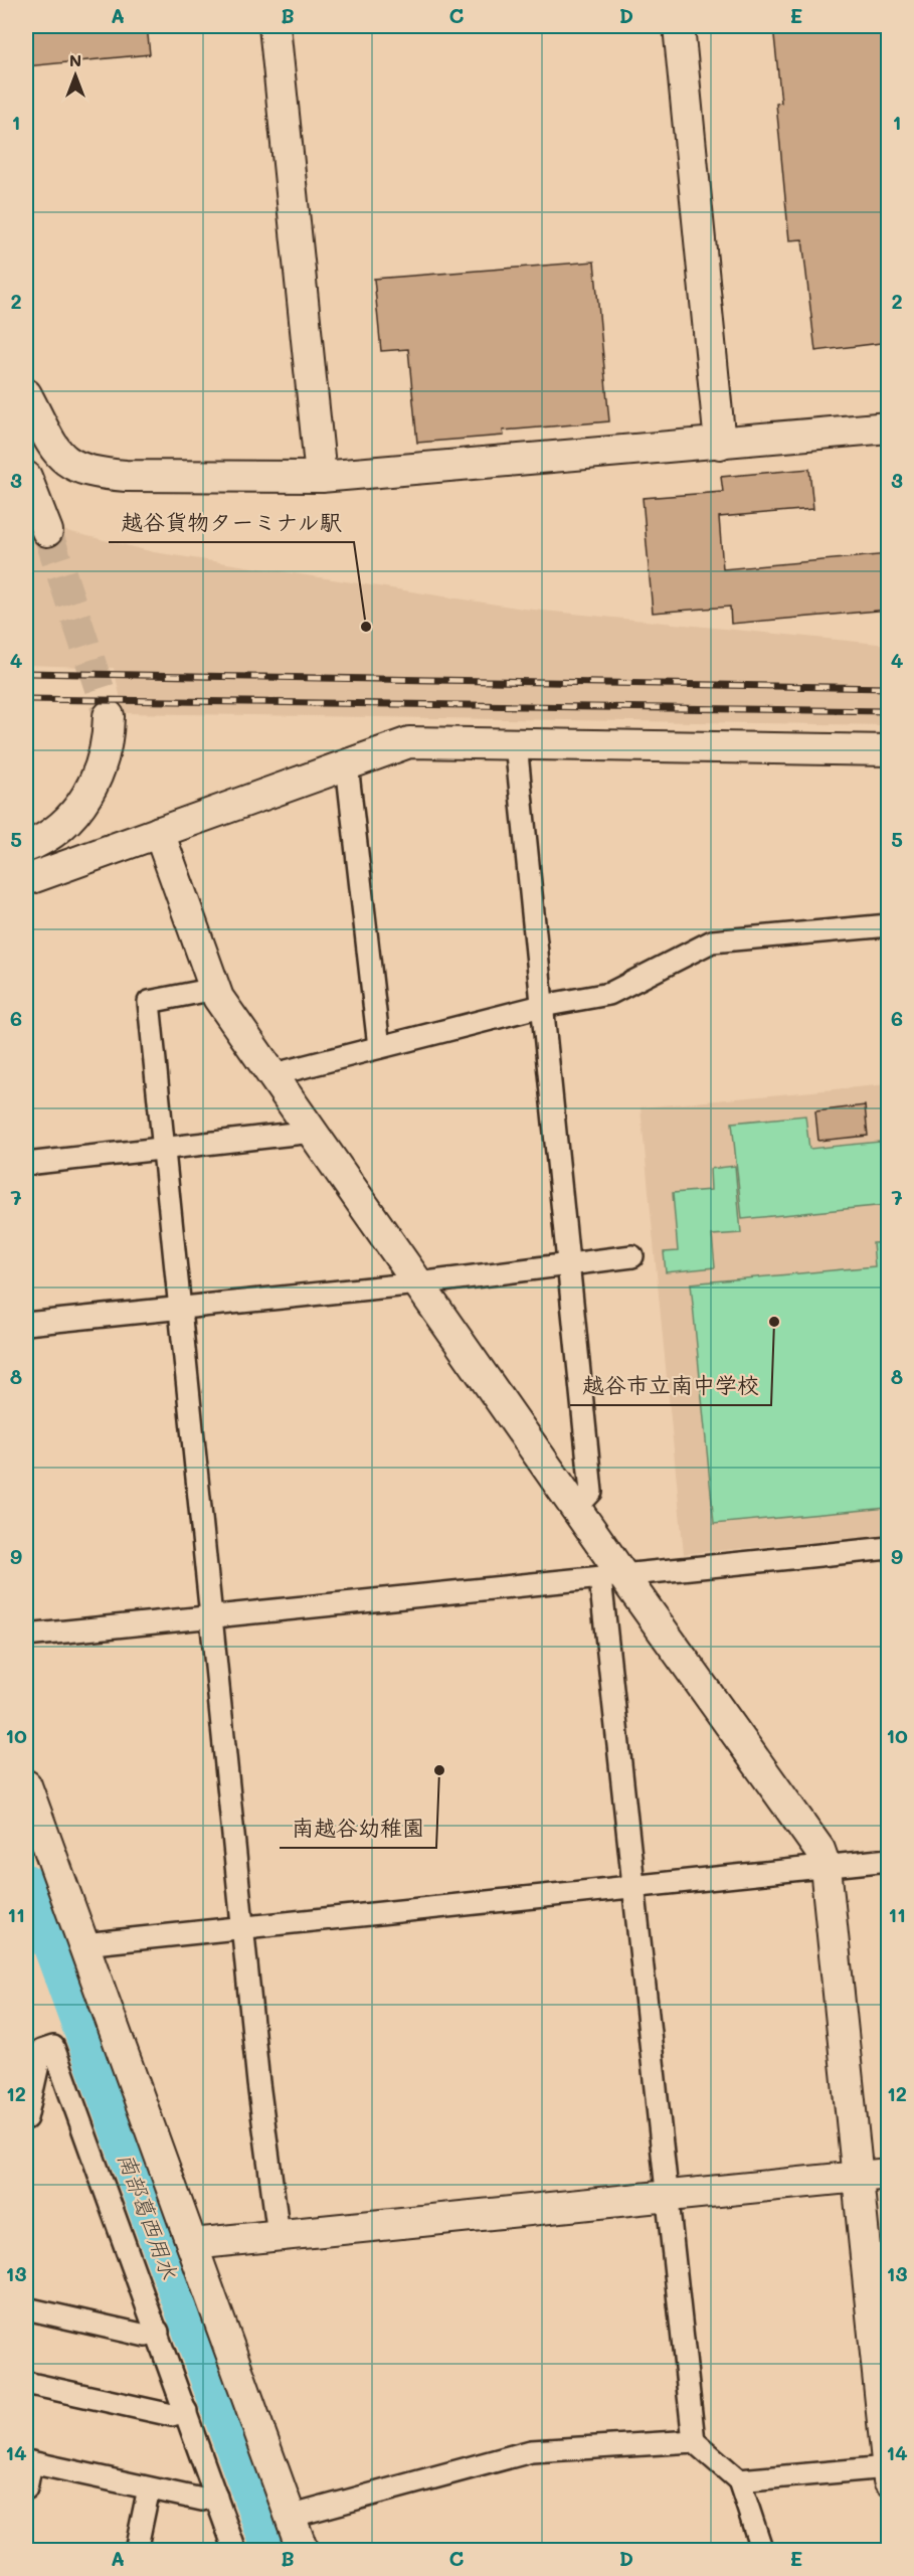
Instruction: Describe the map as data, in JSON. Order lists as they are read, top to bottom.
{
  "water": ["南部葛西用水"],
  "places": ["越谷貨物ターミナル駅", "越谷市立南中学校", "南越谷幼稚園"],
  "north": "top",
  "grid": {
    "columns": [
      "A",
      "B",
      "C",
      "D",
      "E"
    ],
    "rows": [
      "1",
      "2",
      "3",
      "4",
      "5",
      "6",
      "7",
      "8",
      "9",
      "10",
      "11",
      "12",
      "13",
      "14"
    ]
  }
}
